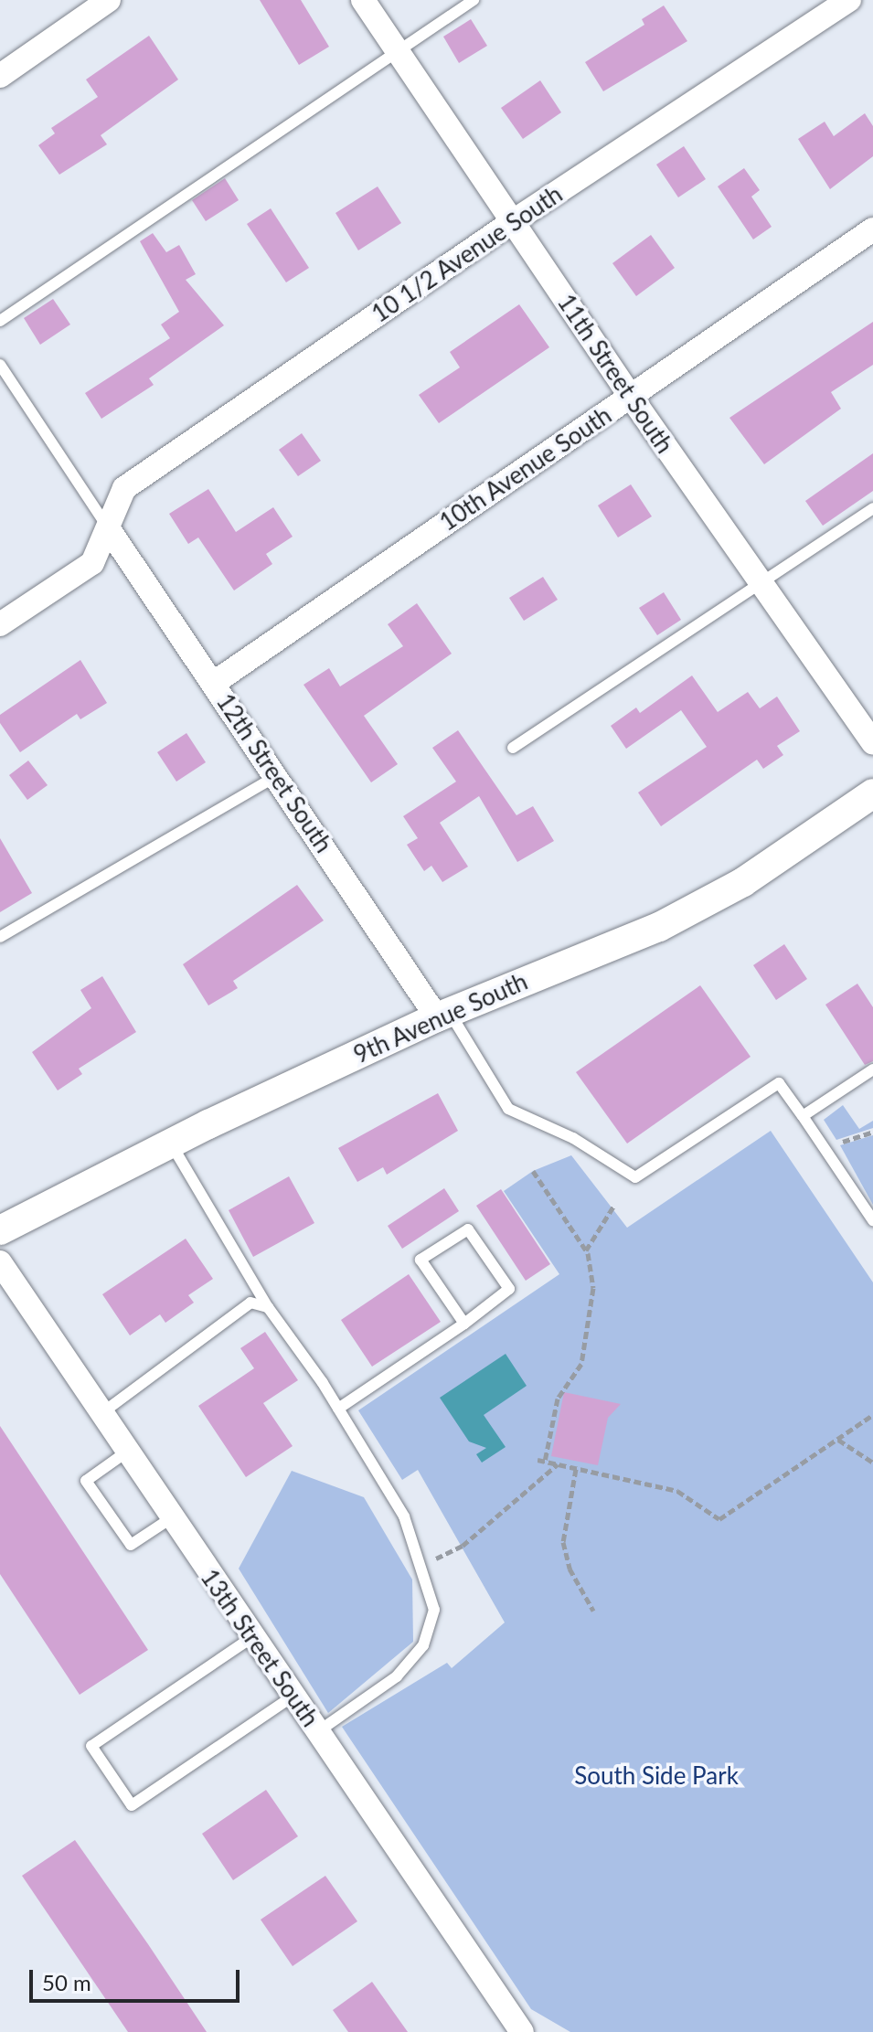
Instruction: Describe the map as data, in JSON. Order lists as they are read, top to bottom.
{
  "streets": {
    "street": [
      "10 1/2 Avenue South",
      "11th Street South",
      "10th Avenue South",
      "12th Street South",
      "9th Avenue South",
      "13th Street South"
    ]
  },
  "crossings": [
    ["10 1/2 Avenue South", "11th Street South"],
    ["10 1/2 Avenue South", "12th Street South"],
    ["11th Street South", "10th Avenue South"],
    ["10th Avenue South", "12th Street South"],
    ["12th Street South", "9th Avenue South"]
  ],
  "parks": ["South Side Park"],
  "scale_bar": "50 m"
}
